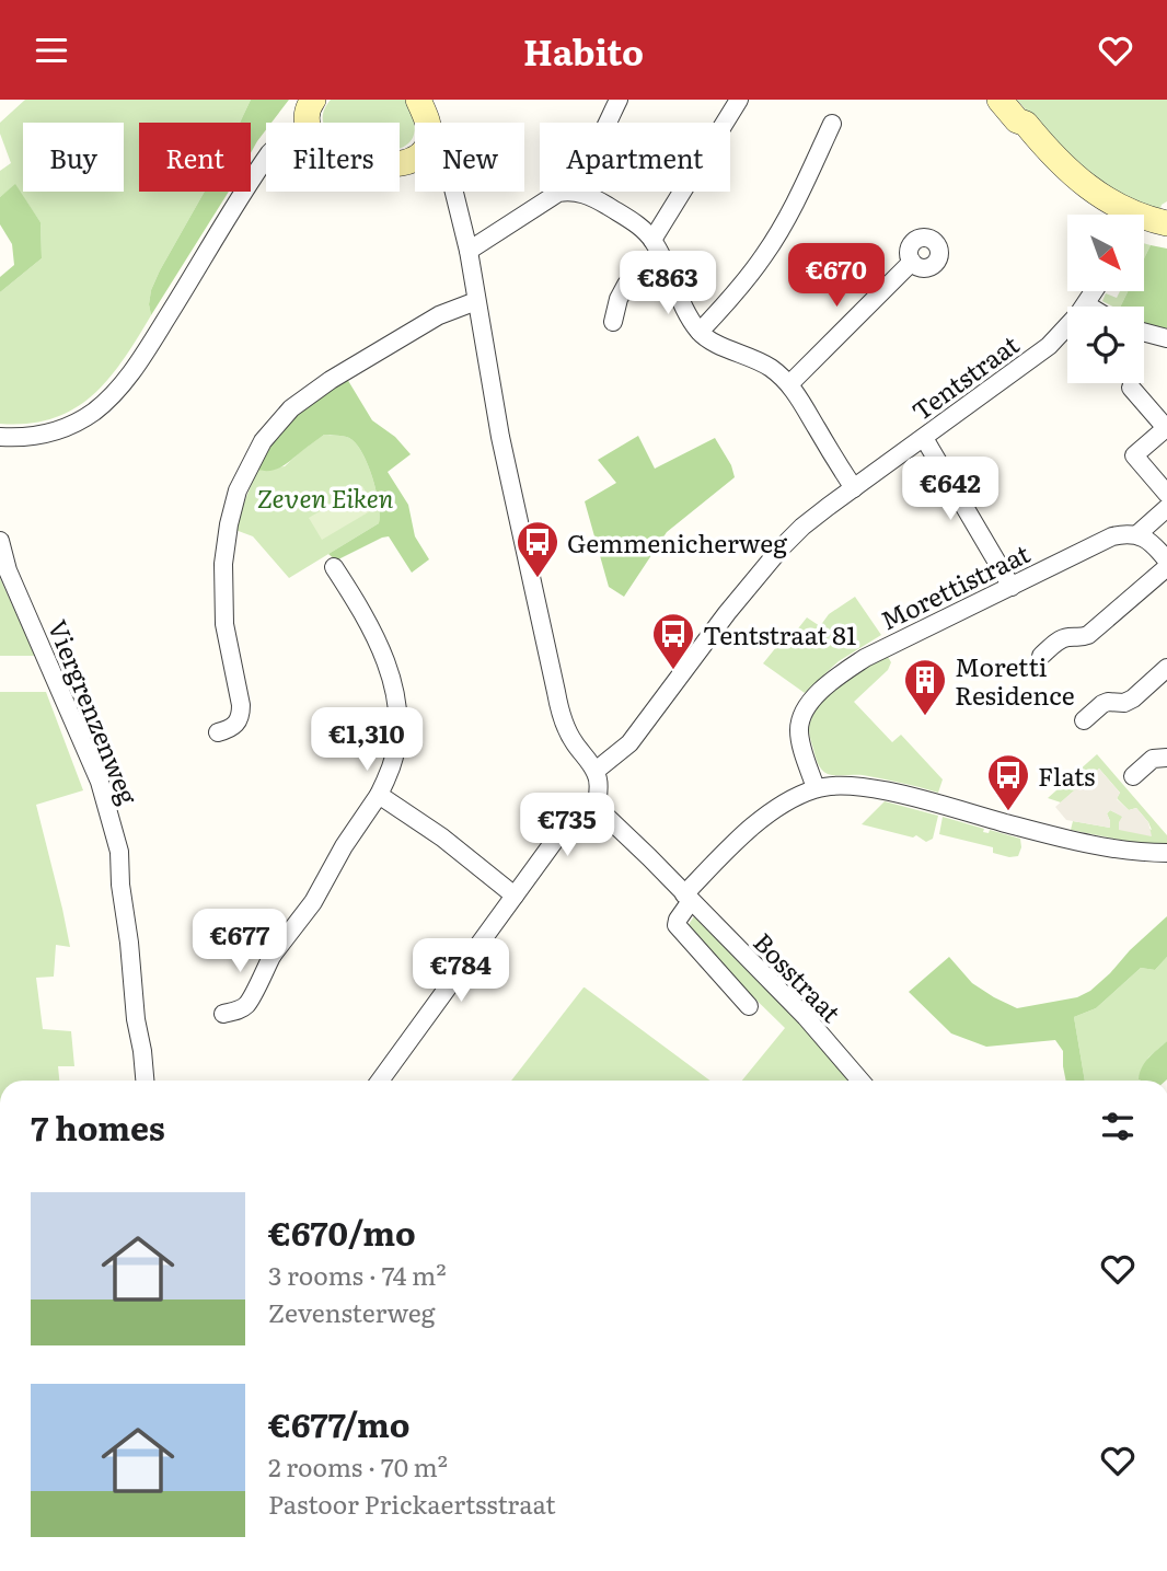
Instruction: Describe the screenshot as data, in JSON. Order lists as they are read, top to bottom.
{
  "streets": {
    "street": [
      "Tentstraat",
      "Morettistraat",
      "Viergrenzenweg",
      "Bosstraat"
    ]
  },
  "parks": ["Zeven Eiken"],
  "places": {
    "bus stop": ["Gemmenicherweg", "Tentstraat 81", "Flats"],
    "building": ["Moretti Residence"]
  },
  "north": "bottom right",
  "page": {
    "header": "Habito",
    "chip": [
      "Buy",
      "Rent",
      "Filters",
      "New",
      "Apartment"
    ],
    "price": [
      "€670",
      "€863",
      "€642",
      "€1,310",
      "€735",
      "€677",
      "€784"
    ],
    "heading": "7 homes",
    "list": [
      {
        "name": "€670/mo",
        "note": "3 rooms · 74 m² · Zevensterweg"
      },
      {
        "name": "€677/mo",
        "note": "2 rooms · 70 m² · Pastoor Prickaertsstraat"
      }
    ]
  }
}
